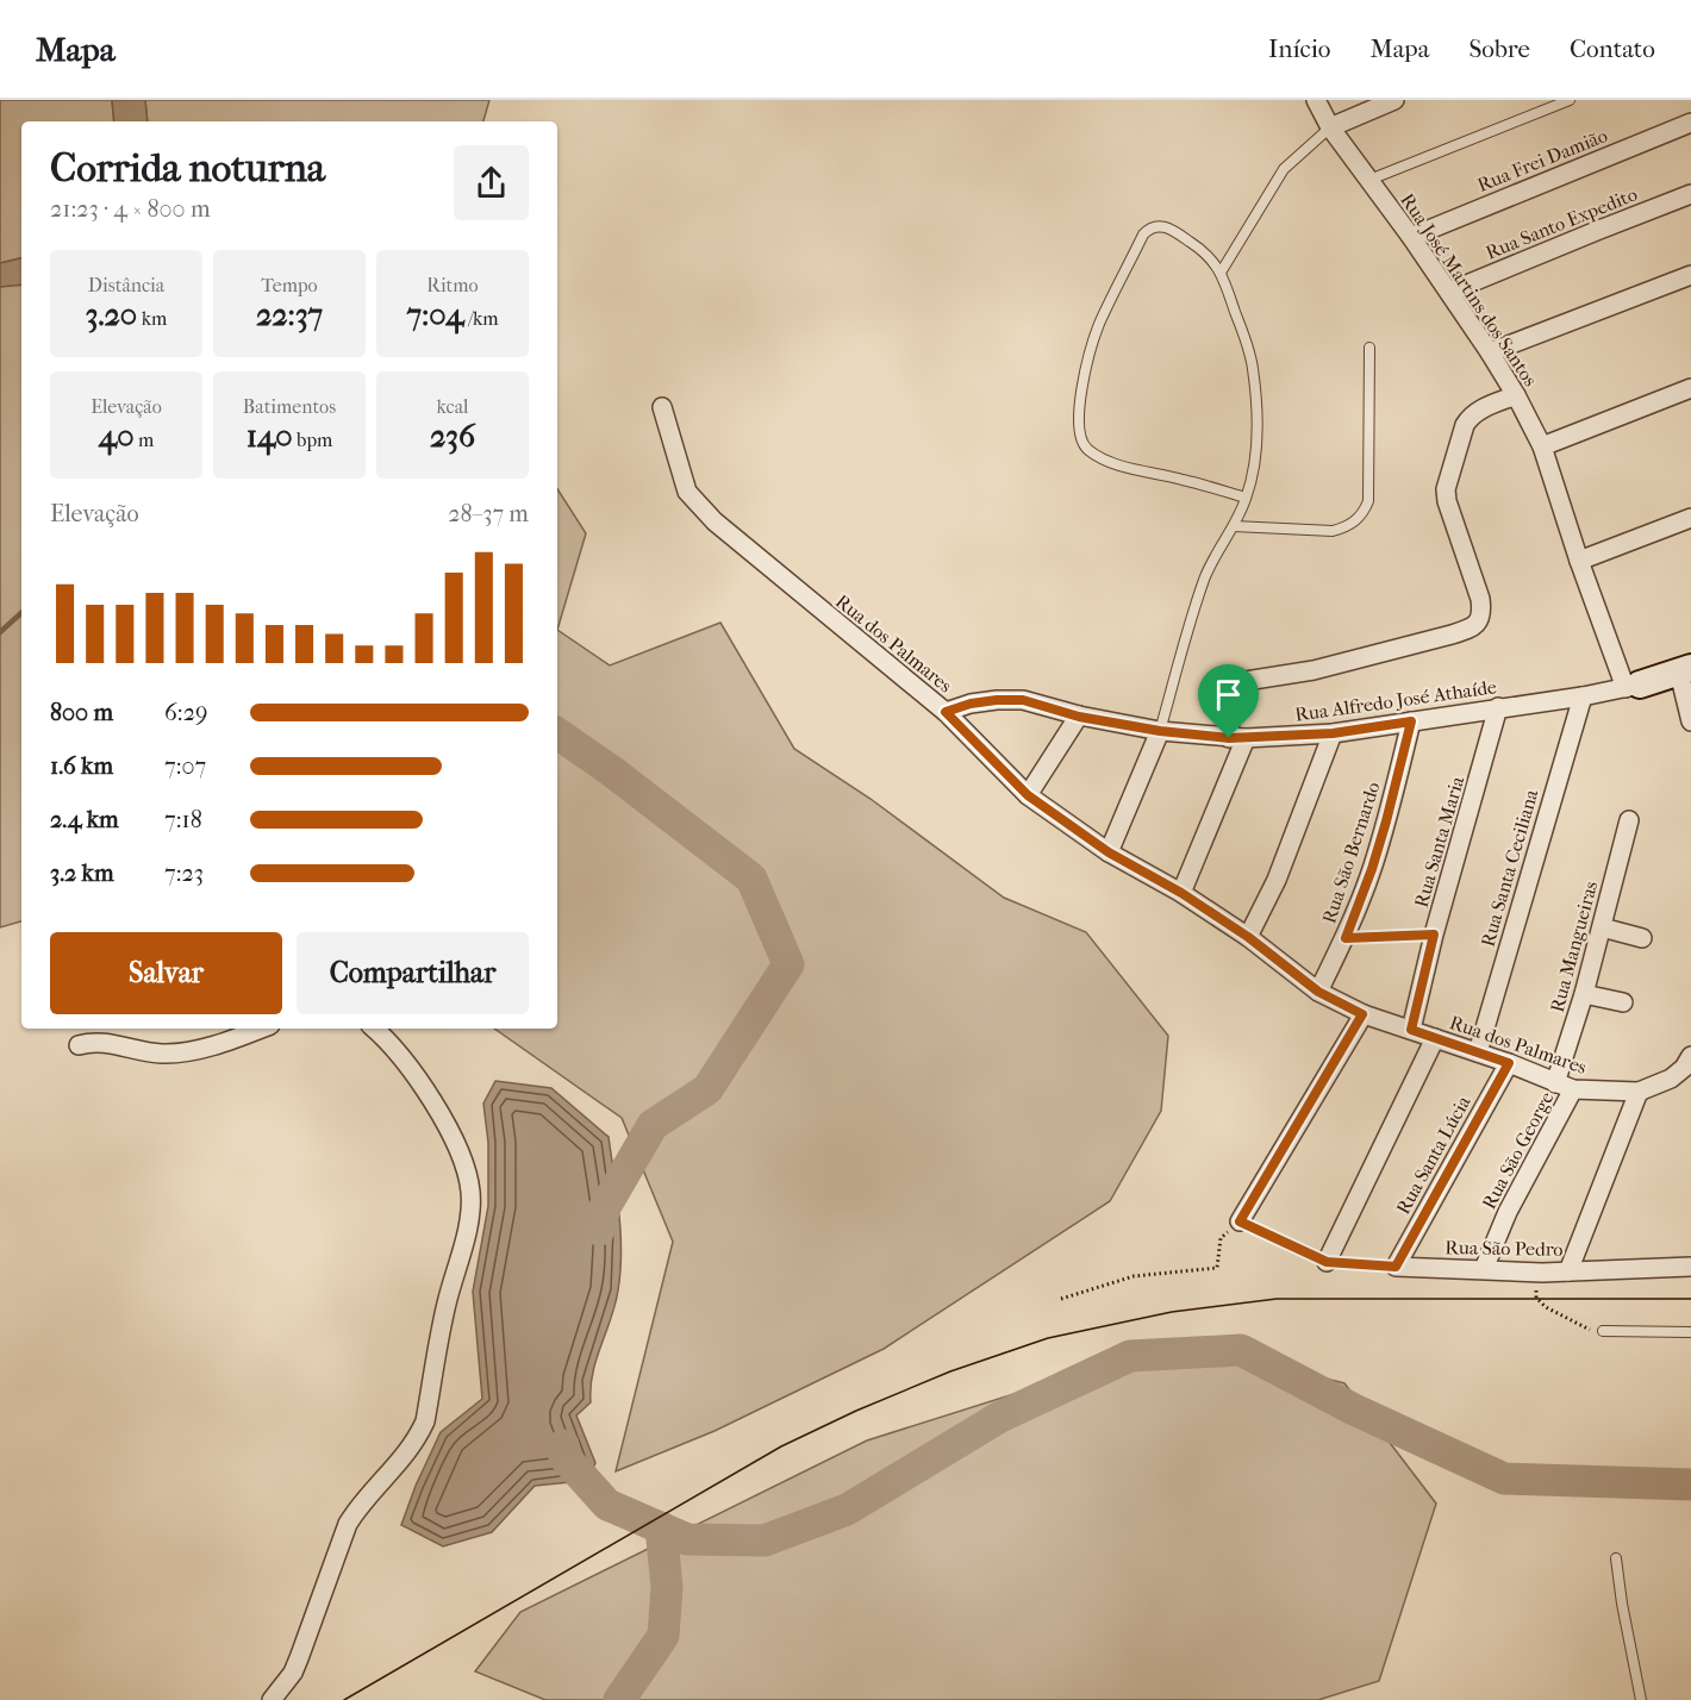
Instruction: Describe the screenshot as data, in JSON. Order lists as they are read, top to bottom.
{
  "streets": {
    "street": [
      "Rua Frei Damião",
      "Rua Santo Expedito",
      "Rua José Martins dos Santos",
      "Rua dos Palmares",
      "Rua Alfredo José Athaíde",
      "Rua Santa Maria",
      "Rua São Bernardo",
      "Rua Santa Ceciliana",
      "Rua Mangueiras",
      "Rua São George",
      "Rua Santa Lúcia",
      "Rua São Pedro"
    ]
  },
  "crossings": [
    ["Rua Frei Damião", "Rua José Martins dos Santos"],
    ["Rua Santo Expedito", "Rua José Martins dos Santos"],
    ["Rua José Martins dos Santos", "Rua Alfredo José Athaíde"],
    ["Rua dos Palmares", "Rua Alfredo José Athaíde"],
    ["Rua dos Palmares", "Rua Santa Maria"],
    ["Rua dos Palmares", "Rua São Bernardo"],
    ["Rua dos Palmares", "Rua Santa Ceciliana"],
    ["Rua dos Palmares", "Rua Mangueiras"],
    ["Rua dos Palmares", "Rua São George"],
    ["Rua dos Palmares", "Rua Santa Lúcia"],
    ["Rua Alfredo José Athaíde", "Rua Santa Maria"],
    ["Rua Alfredo José Athaíde", "Rua São Bernardo"],
    ["Rua Alfredo José Athaíde", "Rua Santa Ceciliana"],
    ["Rua São George", "Rua São Pedro"],
    ["Rua Santa Lúcia", "Rua São Pedro"]
  ],
  "page": {
    "header": "Mapa",
    "nav": [
      "Início",
      "Mapa",
      "Sobre",
      "Contato"
    ],
    "heading": ["Corrida noturna", "21:23 · 4 × 800 m"],
    "stats": [
      ["Distância", "3.20 km"],
      ["Tempo", "22:37"],
      ["Ritmo", "7:04 /km"],
      ["Elevação", "40 m"],
      ["Batimentos", "140 bpm"],
      ["kcal", "236"]
    ],
    "chart": ["Elevação", "28–37 m"],
    "list": [
      {
        "name": "800 m",
        "note": "6:29"
      },
      {
        "name": "1.6 km",
        "note": "7:07"
      },
      {
        "name": "2.4 km",
        "note": "7:18"
      },
      {
        "name": "3.2 km",
        "note": "7:23"
      }
    ],
    "buttons": ["Salvar", "Compartilhar"]
  }
}
